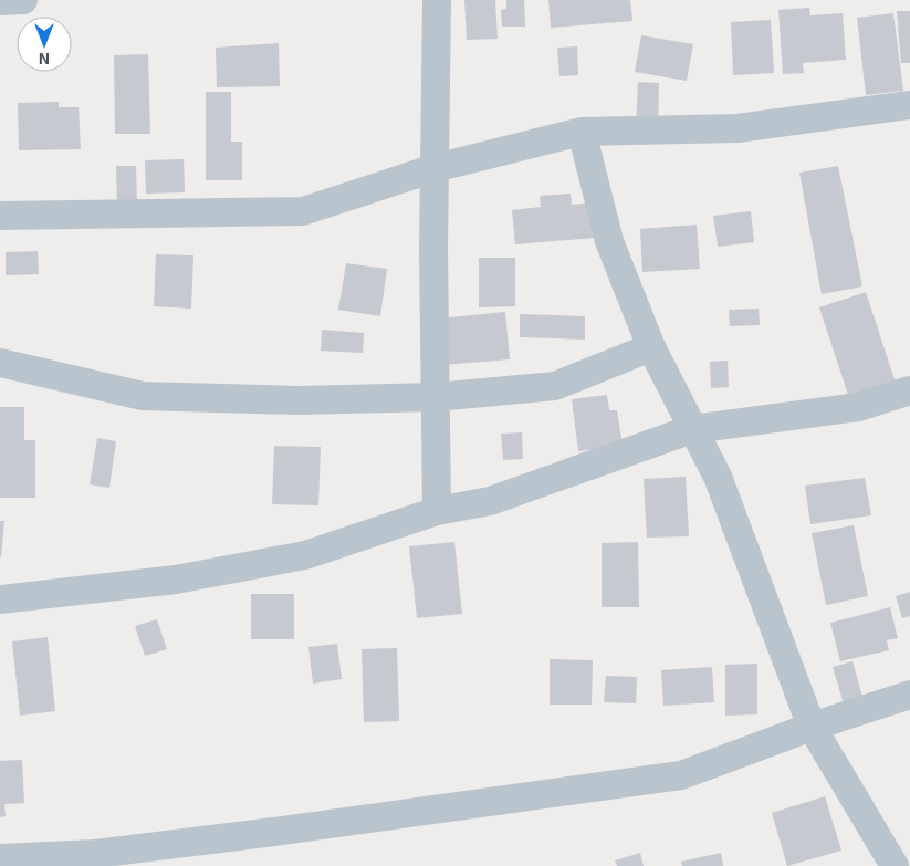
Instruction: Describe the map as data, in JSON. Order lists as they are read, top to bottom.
{
  "north": "bottom"
}
